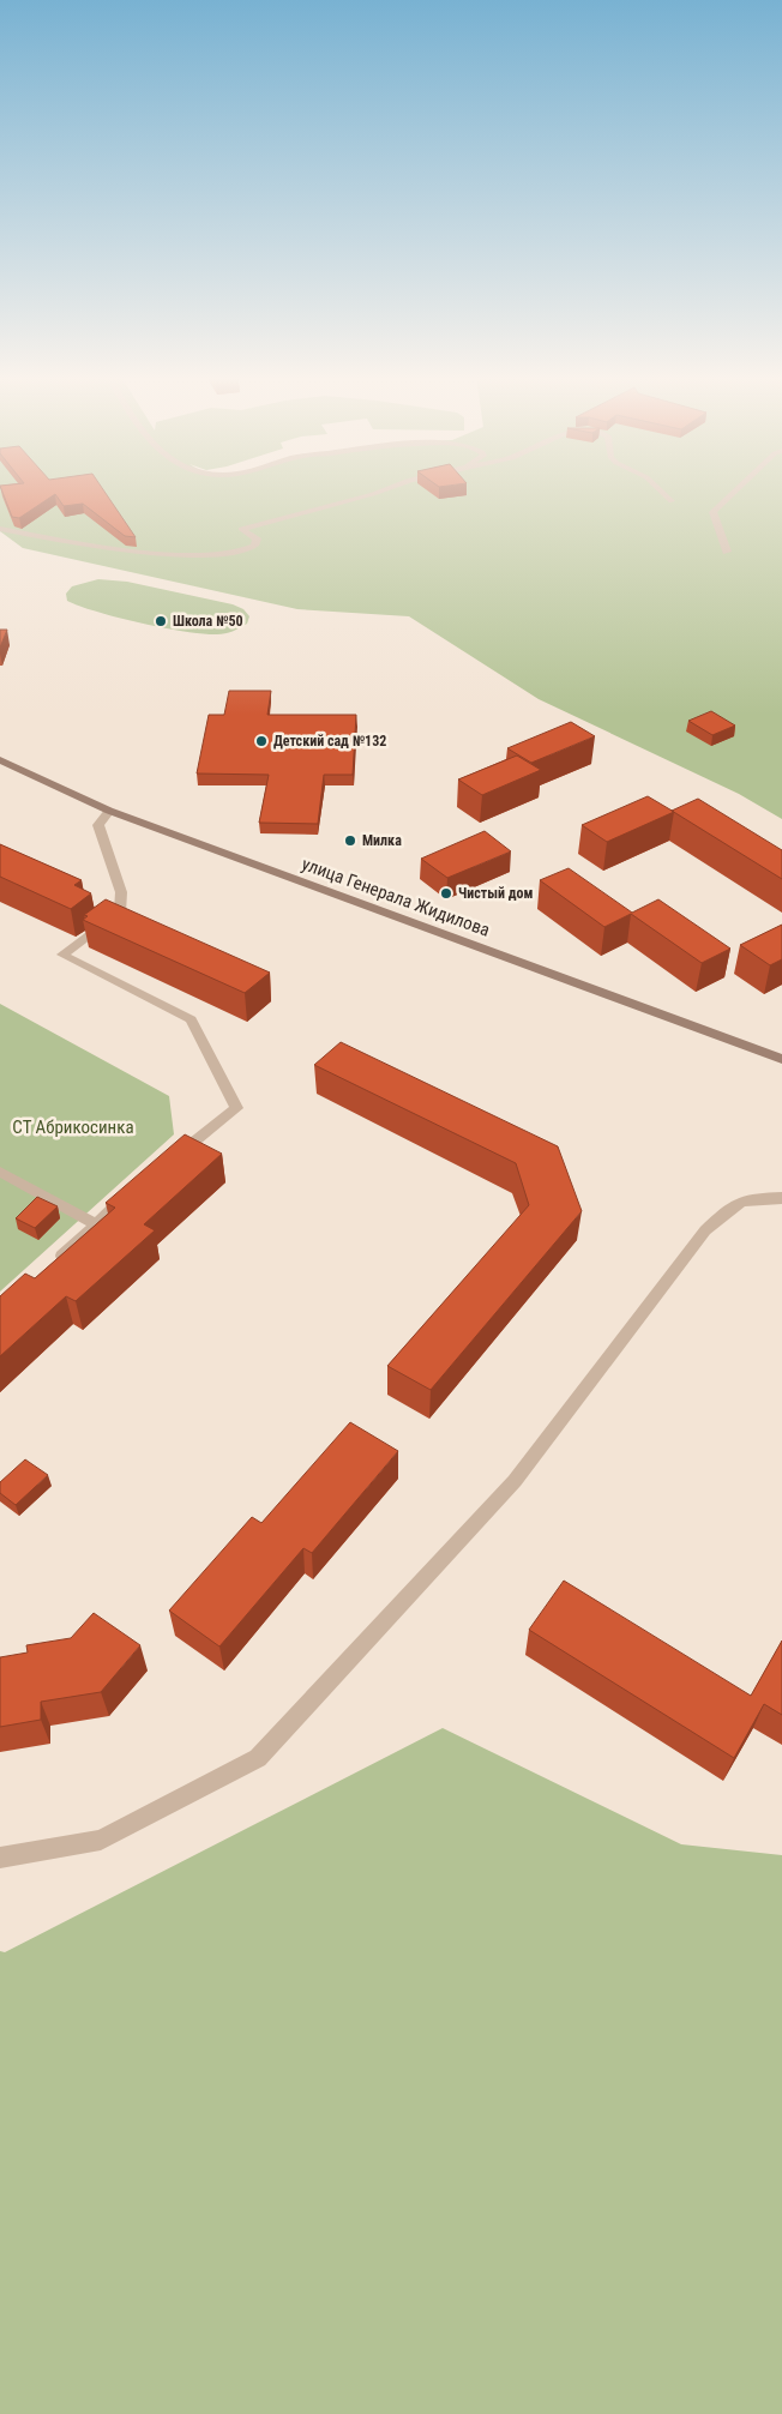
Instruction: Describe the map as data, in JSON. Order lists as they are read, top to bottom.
{
  "streets": {
    "main road": ["улица Генерала Жидилова"]
  },
  "parks": ["СТ Абрикосинка"],
  "places": [
    "Школа №50",
    "Детский сад №132",
    "Милка",
    "Чистый дом"
  ]
}
